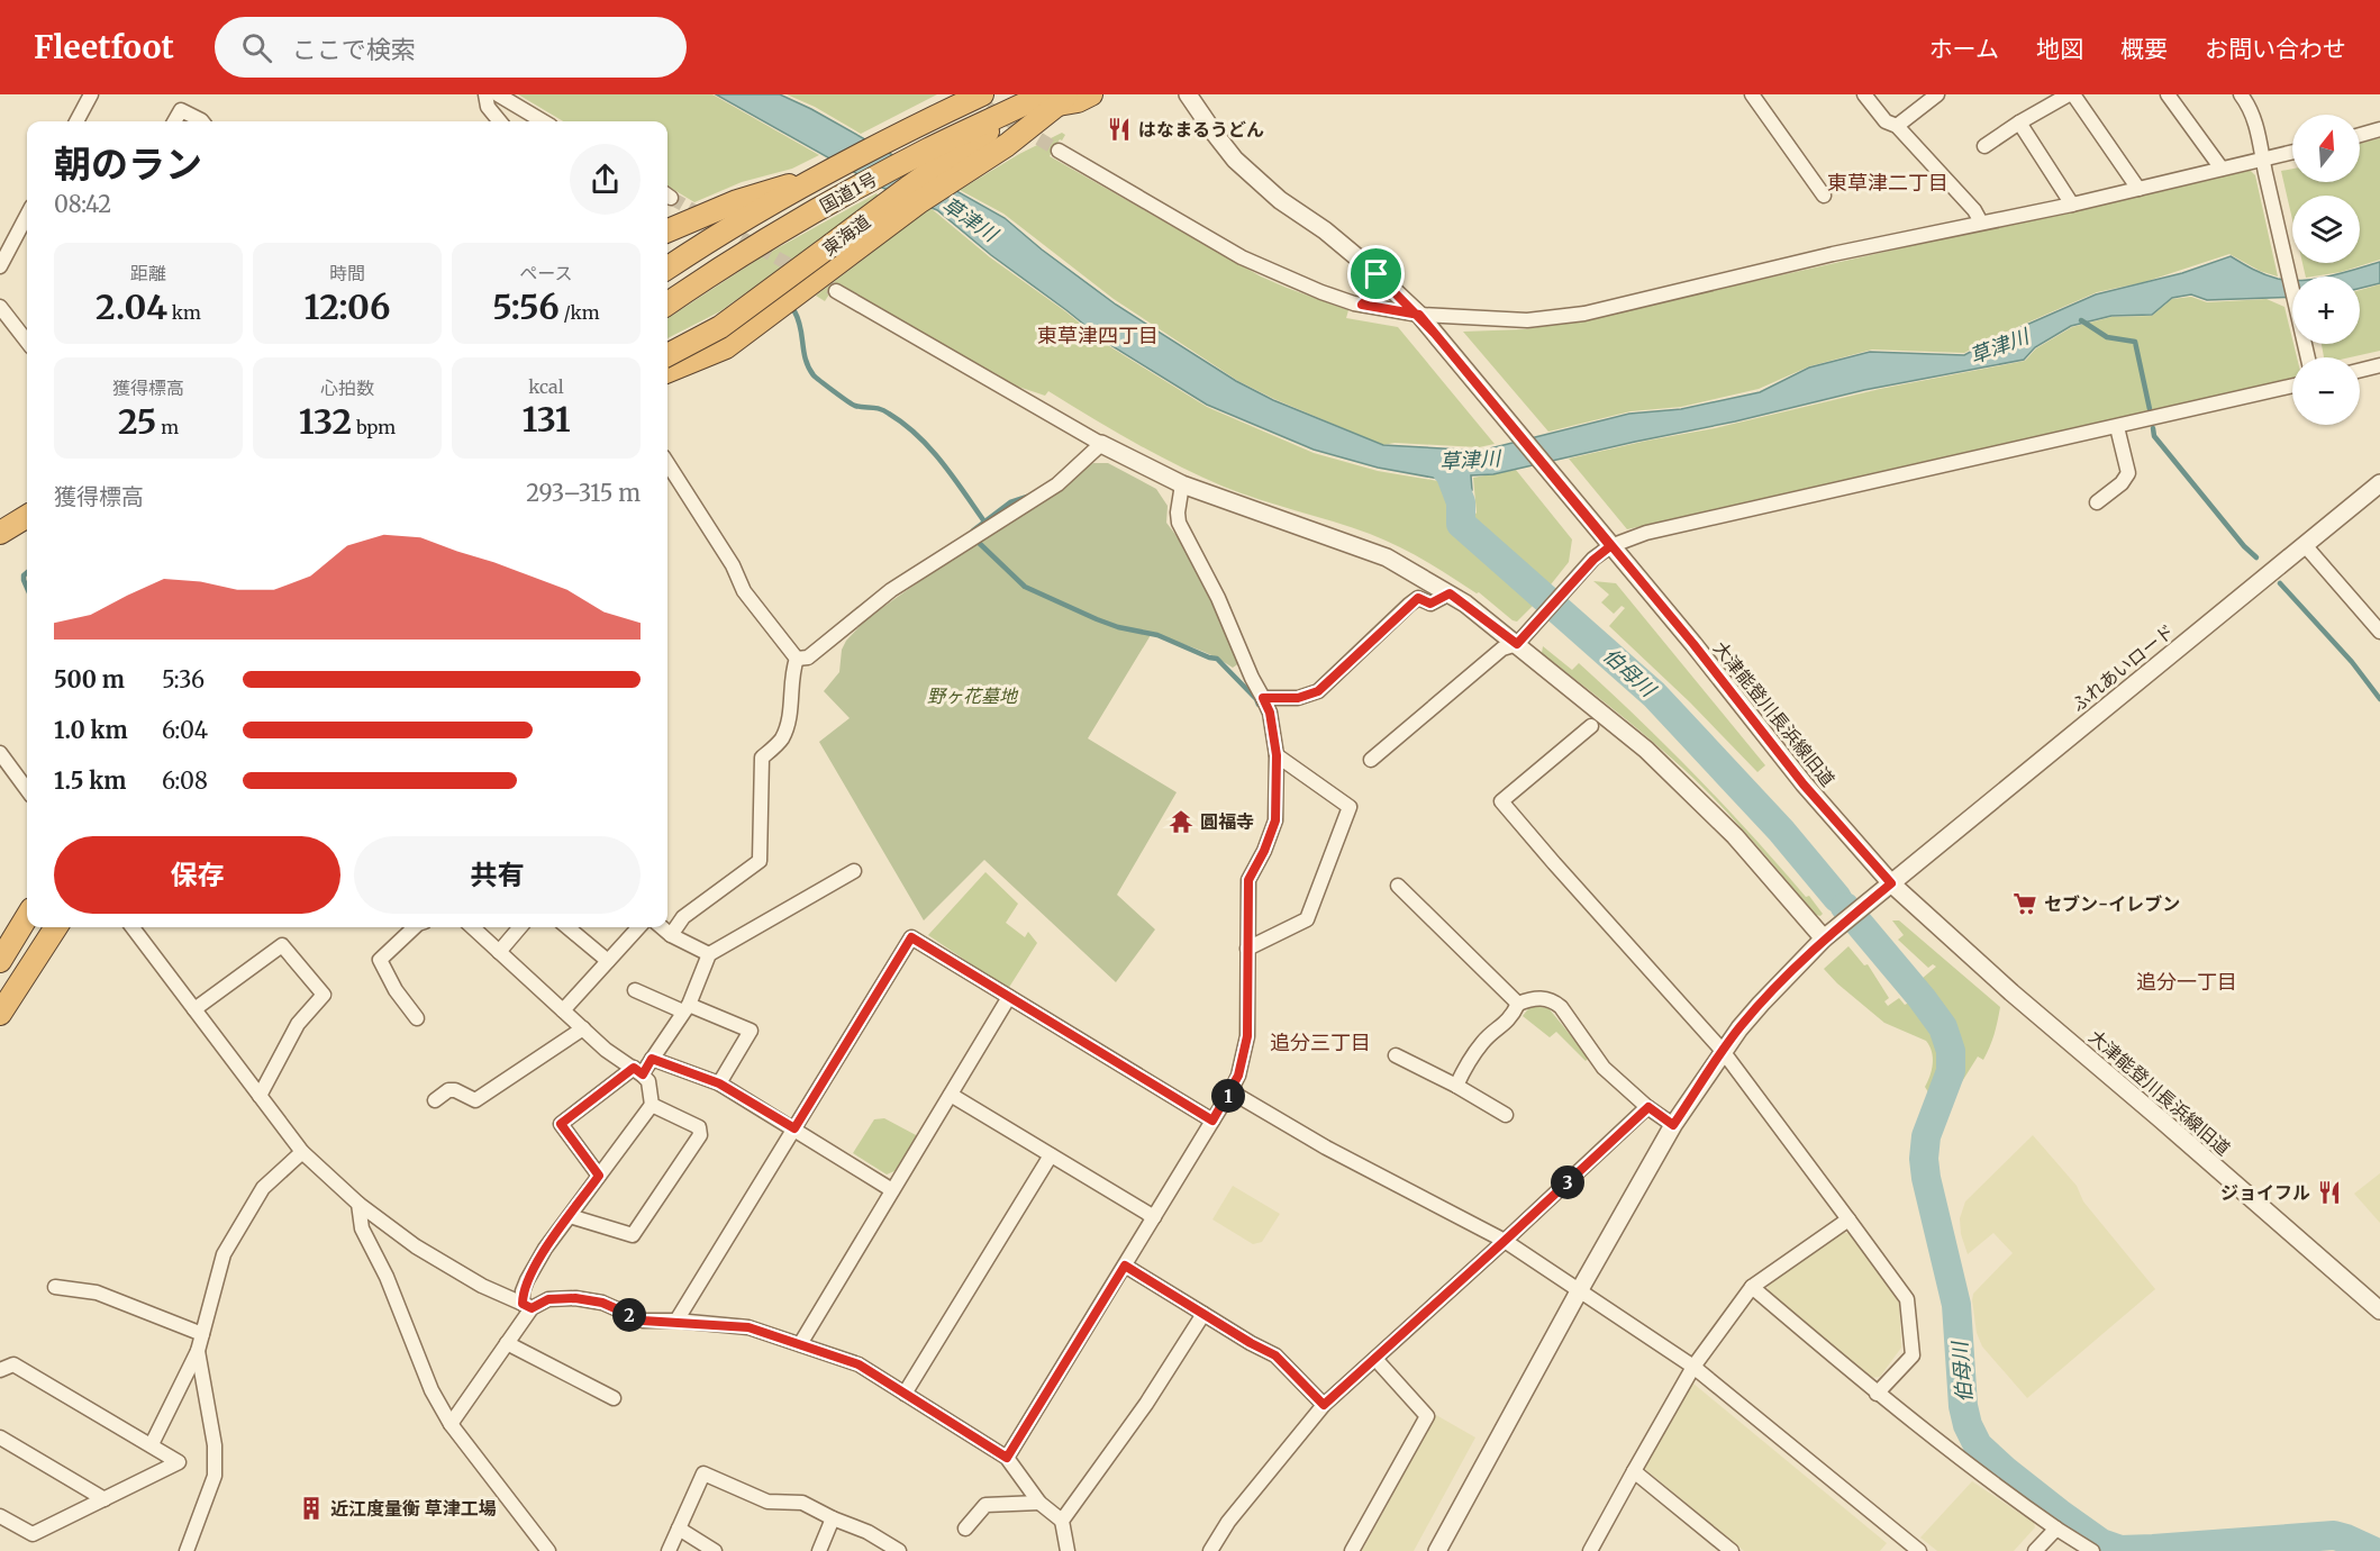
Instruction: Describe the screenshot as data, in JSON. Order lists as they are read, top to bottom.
{
  "streets": {
    "highway": ["国道1号", "東海道"],
    "street": ["ふれあいロード", "大津能登川長浜線旧道"]
  },
  "crossings": [
    ["国道1号", "東海道"],
    ["ふれあいロード", "大津能登川長浜線旧道"]
  ],
  "districts": [
    "東草津二丁目",
    "東草津四丁目",
    "追分一丁目",
    "追分三丁目"
  ],
  "water": ["草津川", "伯母川"],
  "parks": ["野ヶ花墓地"],
  "places": {
    "restaurant": ["はなまるうどん", "ジョイフル"],
    "temple": ["圓福寺"],
    "supermarket": ["セブン-イレブン"],
    "building": ["近江度量衡 草津工場"]
  },
  "north": "top",
  "page": {
    "header": "Fleetfoot",
    "search": "ここで検索",
    "nav": [
      "ホーム",
      "地図",
      "概要",
      "お問い合わせ"
    ],
    "map_buttons": ["+", "−"],
    "heading": ["朝のラン", "08:42"],
    "stats": [
      ["距離", "2.04 km"],
      ["時間", "12:06"],
      ["ペース", "5:56 /km"],
      ["獲得標高", "25 m"],
      ["心拍数", "132 bpm"],
      ["kcal", "131"]
    ],
    "chart": ["獲得標高", "293–315 m"],
    "list": [
      {
        "name": "500 m",
        "note": "5:36"
      },
      {
        "name": "1.0 km",
        "note": "6:04"
      },
      {
        "name": "1.5 km",
        "note": "6:08"
      }
    ],
    "buttons": ["保存", "共有"],
    "pins": ["1", "3", "2"]
  }
}
